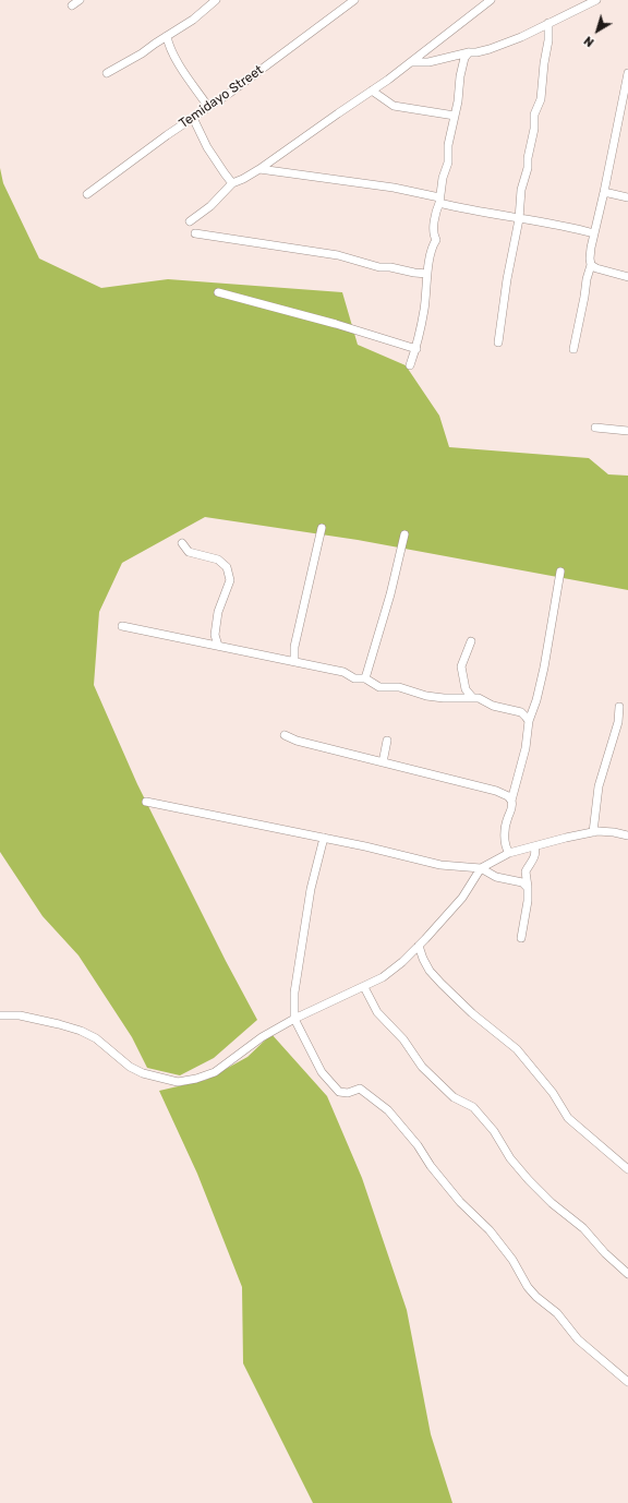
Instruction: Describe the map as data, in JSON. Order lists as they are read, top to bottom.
{
  "streets": {
    "street": ["Temidayo Street"]
  },
  "north": "bottom left"
}
